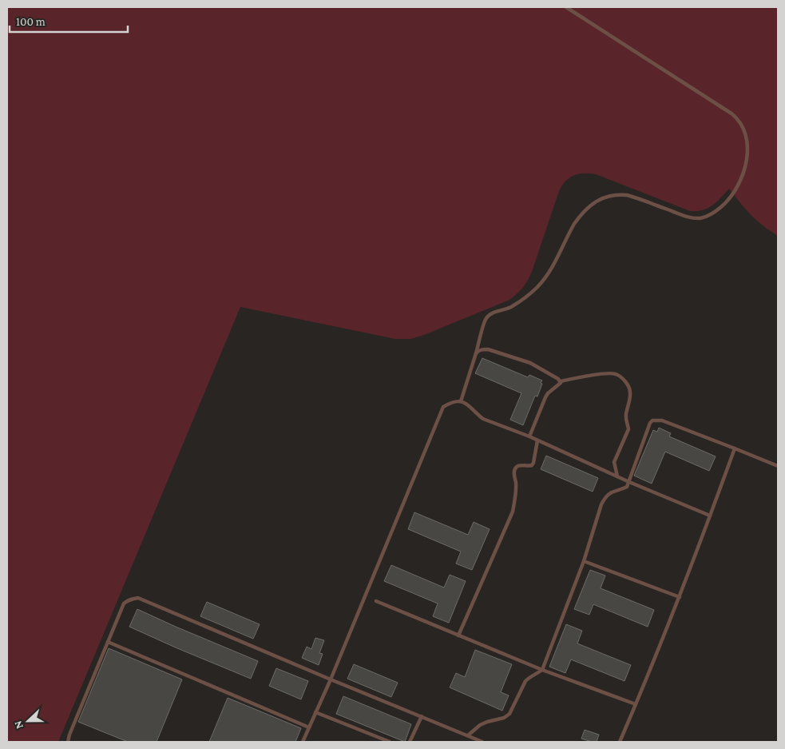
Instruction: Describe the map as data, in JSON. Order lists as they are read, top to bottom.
{
  "scale_bar": "100 m",
  "north": "left"
}
